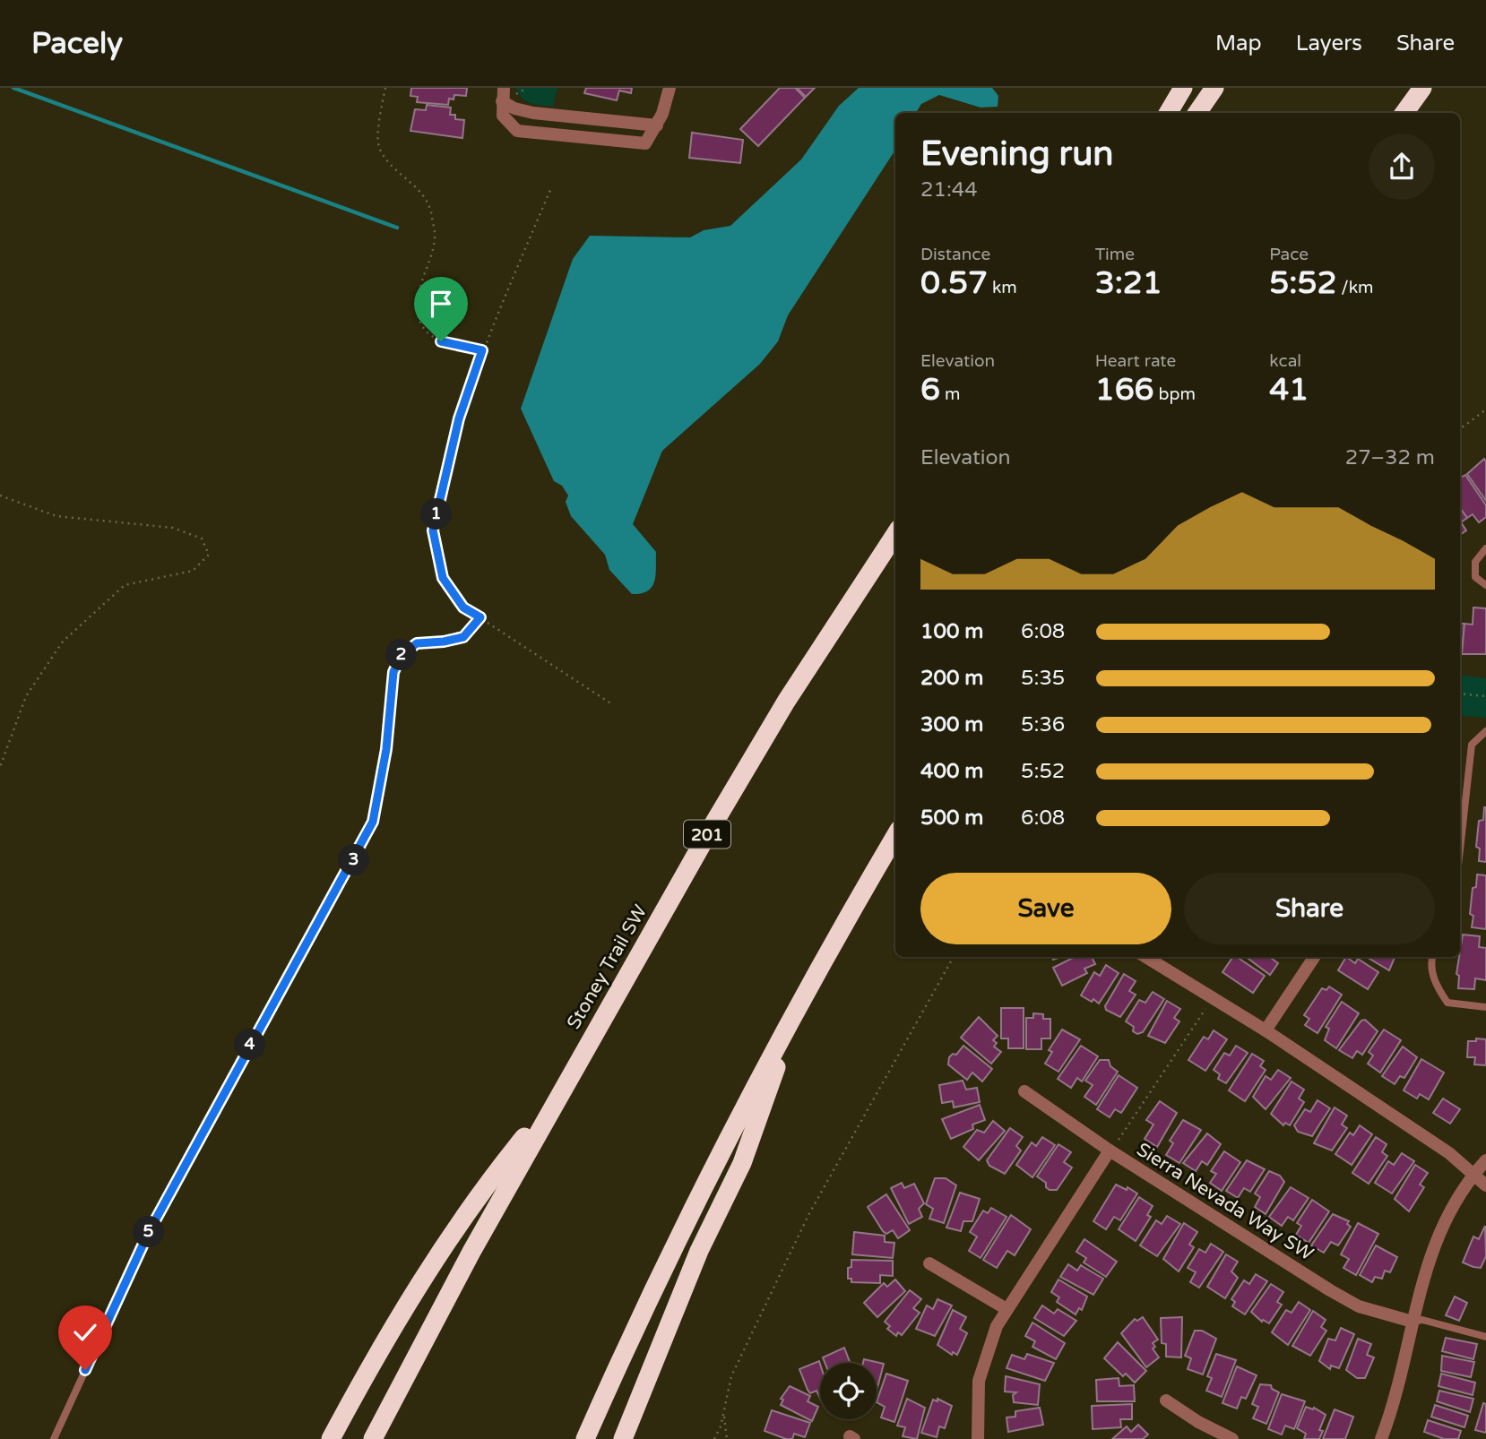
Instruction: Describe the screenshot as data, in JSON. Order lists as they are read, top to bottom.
{
  "streets": {
    "highway": ["201", "Stoney Trail SW"],
    "street": ["Sierra Nevada Way SW"]
  },
  "page": {
    "header": "Pacely",
    "nav": ["Map", "Layers", "Share"],
    "heading": ["Evening run", "21:44"],
    "stats": [
      ["Distance", "0.57 km"],
      ["Time", "3:21"],
      ["Pace", "5:52 /km"],
      ["Elevation", "6 m"],
      ["Heart rate", "166 bpm"],
      ["kcal", "41"]
    ],
    "chart": ["Elevation", "27–32 m"],
    "pins": [
      "1",
      "2",
      "3",
      "4",
      "5"
    ],
    "list": [
      {
        "name": "100 m",
        "note": "6:08"
      },
      {
        "name": "200 m",
        "note": "5:35"
      },
      {
        "name": "300 m",
        "note": "5:36"
      },
      {
        "name": "400 m",
        "note": "5:52"
      },
      {
        "name": "500 m",
        "note": "6:08"
      }
    ],
    "buttons": ["Save", "Share"]
  }
}
